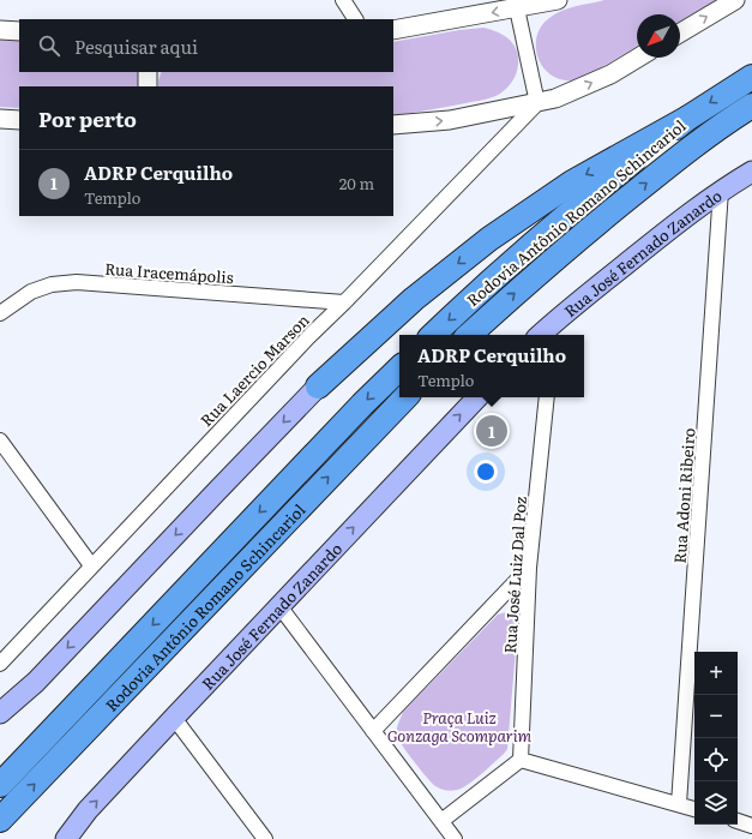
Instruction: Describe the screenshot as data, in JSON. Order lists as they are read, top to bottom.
{
  "streets": {
    "highway": ["Rodovia Antônio Romano Schincariol"],
    "main road": ["Rua José Fernado Zanardo"],
    "street": [
      "Rua Iracemápolis",
      "Rua Laercio Marson",
      "Rua Adoni Ribeiro",
      "Rua José Luiz Dal Poz"
    ]
  },
  "crossings": [
    ["Rua José Fernado Zanardo", "Rua Adoni Ribeiro"],
    ["Rua Iracemápolis", "Rua Laercio Marson"]
  ],
  "parks": ["Praça Luiz Gonzaga Scomparim"],
  "north": "bottom left",
  "page": {
    "search": "Pesquisar aqui",
    "heading": "Por perto",
    "list": [
      {
        "mark": "1",
        "name": "ADRP Cerquilho",
        "note": "Templo",
        "value": "20 m"
      }
    ],
    "popup": ["ADRP Cerquilho", "Templo"],
    "pins": "1",
    "map_buttons": ["+", "−"]
  }
}
